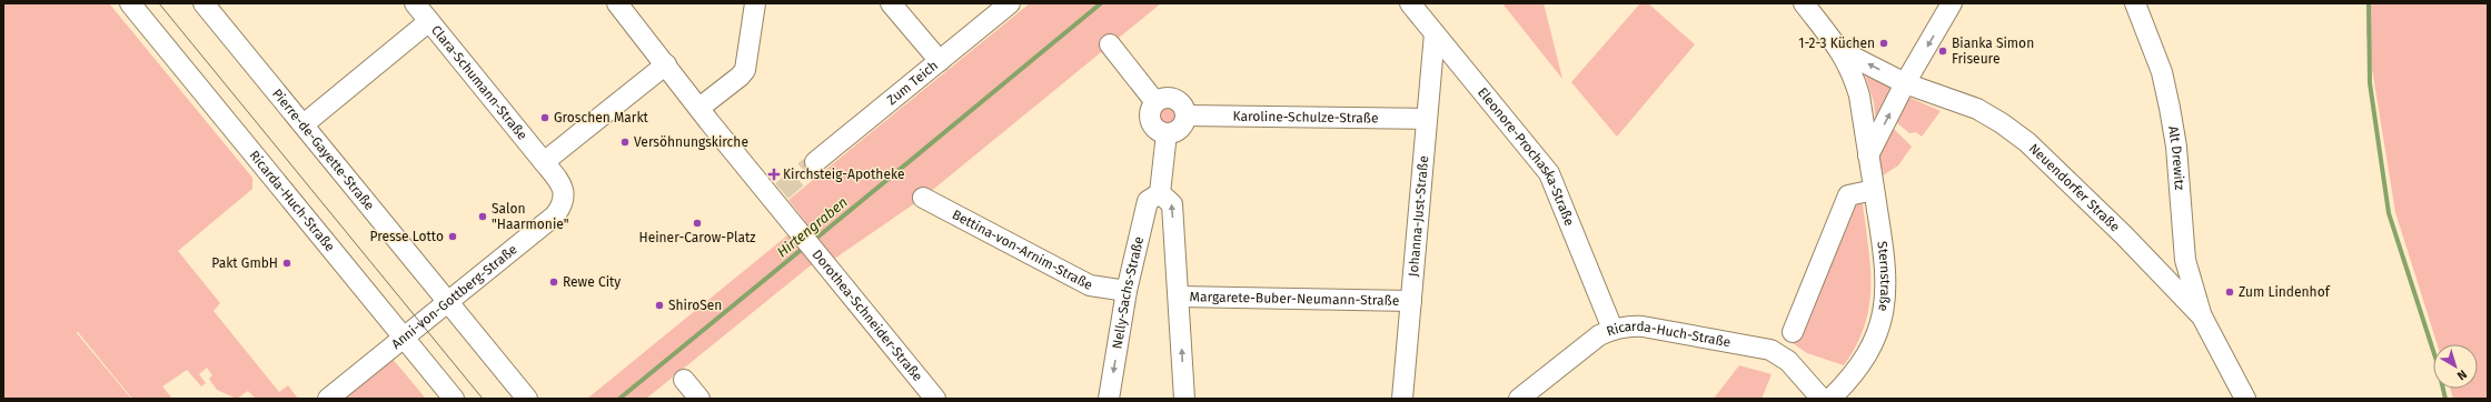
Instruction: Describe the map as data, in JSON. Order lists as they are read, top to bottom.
{
  "streets": {
    "street": [
      "Clara-Schumann-Straße",
      "Zum Teich",
      "Karoline-Schulze-Straße",
      "Pierre-de-Gayette-Straße",
      "Eleonore-Prochaska-Straße",
      "Alt Drewitz",
      "Neuendorfer Straße",
      "Ricarda-Huch-Straße",
      "Johanna-Just-Straße",
      "Bettina-von-Arnim-Straße",
      "Sternstraße",
      "Nelly-Sachs-Straße",
      "Anni-von-Gottberg-Straße",
      "Margarete-Buber-Neumann-Straße",
      "Dorothea-Schneider-Straße"
    ]
  },
  "crossings": [
    ["Clara-Schumann-Straße", "Anni-von-Gottberg-Straße"],
    ["Karoline-Schulze-Straße", "Johanna-Just-Straße"],
    ["Pierre-de-Gayette-Straße", "Anni-von-Gottberg-Straße"],
    ["Eleonore-Prochaska-Straße", "Ricarda-Huch-Straße"],
    ["Eleonore-Prochaska-Straße", "Johanna-Just-Straße"],
    ["Alt Drewitz", "Neuendorfer Straße"],
    ["Neuendorfer Straße", "Sternstraße"],
    ["Ricarda-Huch-Straße", "Anni-von-Gottberg-Straße"],
    ["Johanna-Just-Straße", "Margarete-Buber-Neumann-Straße"],
    ["Bettina-von-Arnim-Straße", "Nelly-Sachs-Straße"]
  ],
  "water": ["Hirtengraben"],
  "places": {
    "other": [
      "1-2-3 Küchen",
      "Bianka Simon Friseure",
      "Groschen Markt",
      "Versöhnungskirche",
      "Salon \"Haarmonie\"",
      "Heiner-Carow-Platz",
      "Presse Lotto",
      "Pakt GmbH",
      "Rewe City",
      "Zum Lindenhof",
      "ShiroSen"
    ],
    "health": ["Kirchsteig-Apotheke"]
  },
  "north": "bottom right"
}
